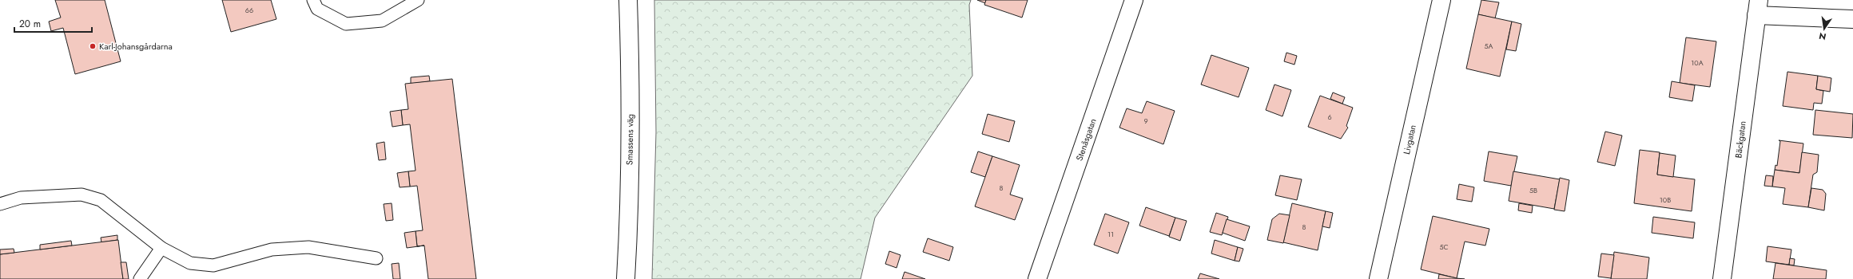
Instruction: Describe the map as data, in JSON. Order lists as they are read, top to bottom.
{
  "streets": {
    "street": [
      "Smassens väg",
      "Stenåsgatan",
      "Livgatan",
      "Bäckgatan"
    ]
  },
  "places": ["Karl-Johansgårdarna"],
  "house_numbers": [
    "66",
    "5A",
    "10A",
    "6",
    "9",
    "8",
    "5B",
    "10B",
    "8",
    "11",
    "5C"
  ],
  "scale_bar": "20 m",
  "north": "bottom"
}
